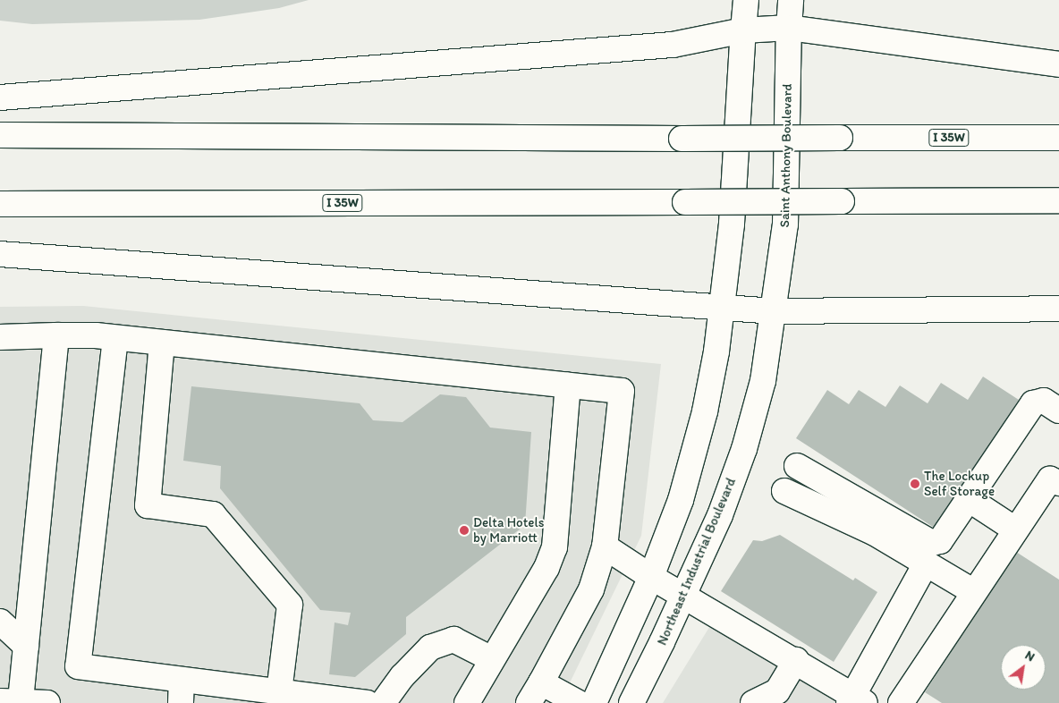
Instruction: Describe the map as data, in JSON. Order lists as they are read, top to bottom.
{
  "streets": {
    "main road": ["I 35W", "Saint Anthony Boulevard", "Northeast Industrial Boulevard"]
  },
  "crossings": [
    ["Saint Anthony Boulevard", "Northeast Industrial Boulevard"]
  ],
  "places": ["The Lockup Self Storage", "Delta Hotels by Marriott"],
  "north": "top right"
}
